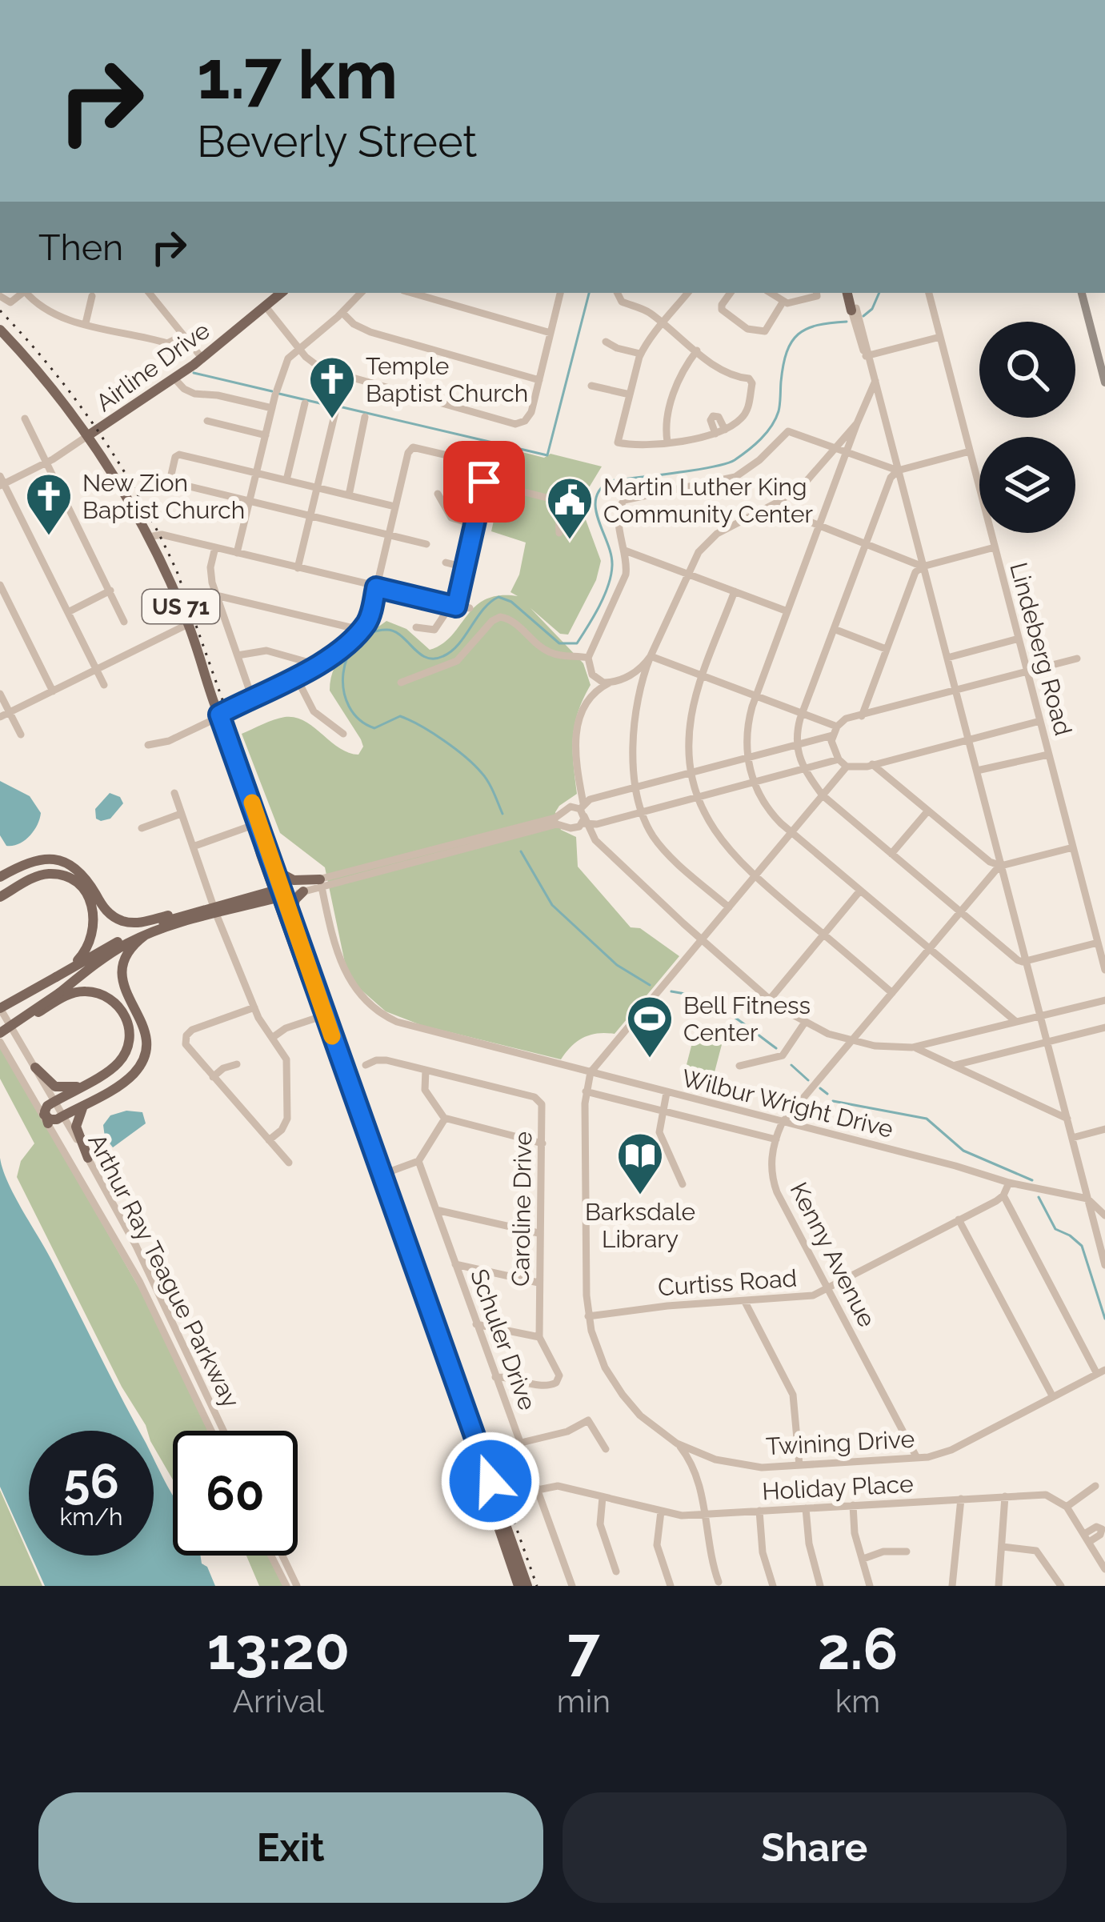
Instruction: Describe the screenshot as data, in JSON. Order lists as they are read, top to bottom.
{
  "streets": {
    "main road": ["Airline Drive", "US 71"],
    "street": [
      "Lindeberg Road",
      "Wilbur Wright Drive",
      "Caroline Drive",
      "Kenny Avenue",
      "Arthur Ray Teague Parkway",
      "Curtiss Road",
      "Schuler Drive",
      "Twining Drive",
      "Holiday Place"
    ]
  },
  "crossings": [
    ["Airline Drive", "US 71"],
    ["Wilbur Wright Drive", "Kenny Avenue"],
    ["Wilbur Wright Drive", "Twining Drive"],
    ["Caroline Drive", "Schuler Drive"],
    ["Kenny Avenue", "Curtiss Road"],
    ["Kenny Avenue", "Twining Drive"],
    ["Curtiss Road", "Twining Drive"],
    ["Schuler Drive", "Holiday Place"]
  ],
  "places": {
    "church": ["Temple Baptist Church", "New Zion Baptist Church"],
    "public building": ["Martin Luther King Community Center"],
    "sports": ["Bell Fitness Center"],
    "library": ["Barksdale Library"]
  },
  "page": {
    "turn": ["1.7 km", "Beverly Street"],
    "then": "Then",
    "speed": "56 km/h",
    "limit": "60",
    "eta": [
      "13:20",
      "Arrival",
      "7",
      "min",
      "2.6",
      "km"
    ],
    "buttons": ["Exit", "Share"]
  }
}
